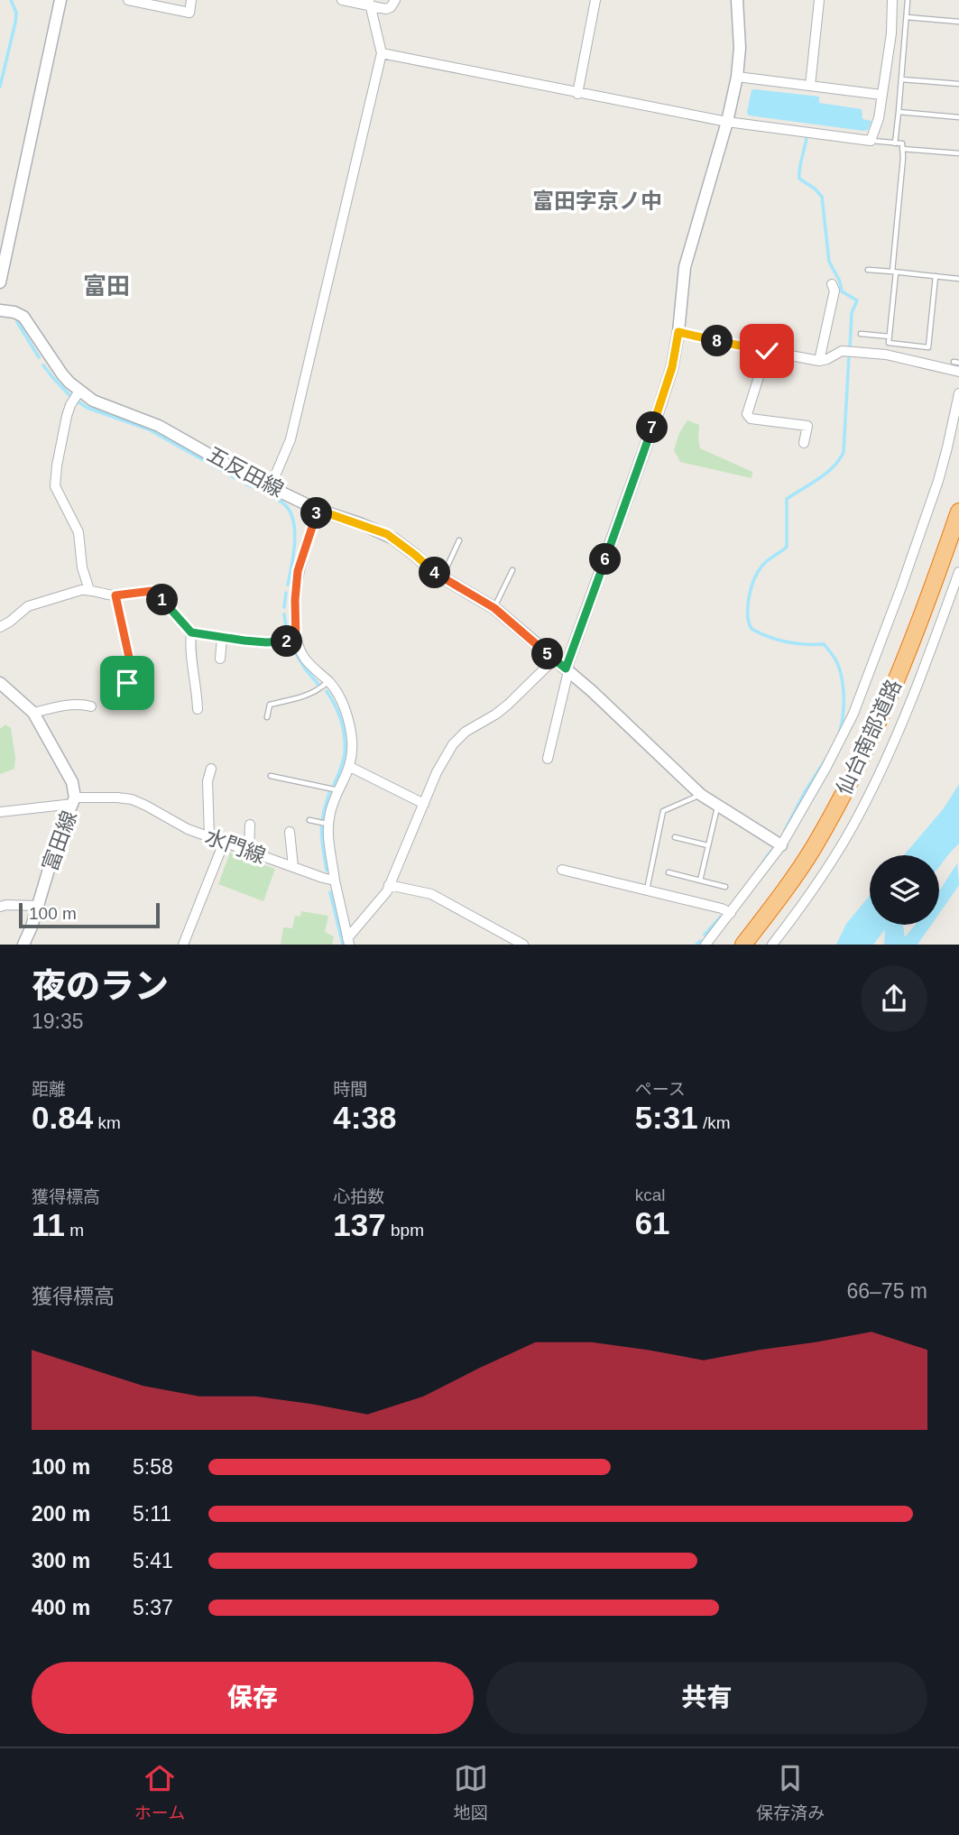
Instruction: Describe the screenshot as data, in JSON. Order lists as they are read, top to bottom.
{
  "streets": {
    "highway": ["仙台南部道路"],
    "street": ["五反田線", "富田線", "水門線"]
  },
  "crossings": [
    ["富田線", "水門線"]
  ],
  "districts": ["富田字京ノ中", "富田"],
  "scale_bar": "100 m",
  "page": {
    "pins": [
      "8",
      "7",
      "3",
      "6",
      "4",
      "1",
      "2",
      "5"
    ],
    "scale": "100 m",
    "heading": ["夜のラン", "19:35"],
    "stats": [
      ["距離", "0.84 km"],
      ["時間", "4:38"],
      ["ペース", "5:31 /km"],
      ["獲得標高", "11 m"],
      ["心拍数", "137 bpm"],
      ["kcal", "61"]
    ],
    "chart": ["獲得標高", "66–75 m"],
    "list": [
      {
        "name": "100 m",
        "note": "5:58"
      },
      {
        "name": "200 m",
        "note": "5:11"
      },
      {
        "name": "300 m",
        "note": "5:41"
      },
      {
        "name": "400 m",
        "note": "5:37"
      }
    ],
    "buttons": ["保存", "共有"],
    "tabs": ["ホーム", "地図", "保存済み"]
  }
}
